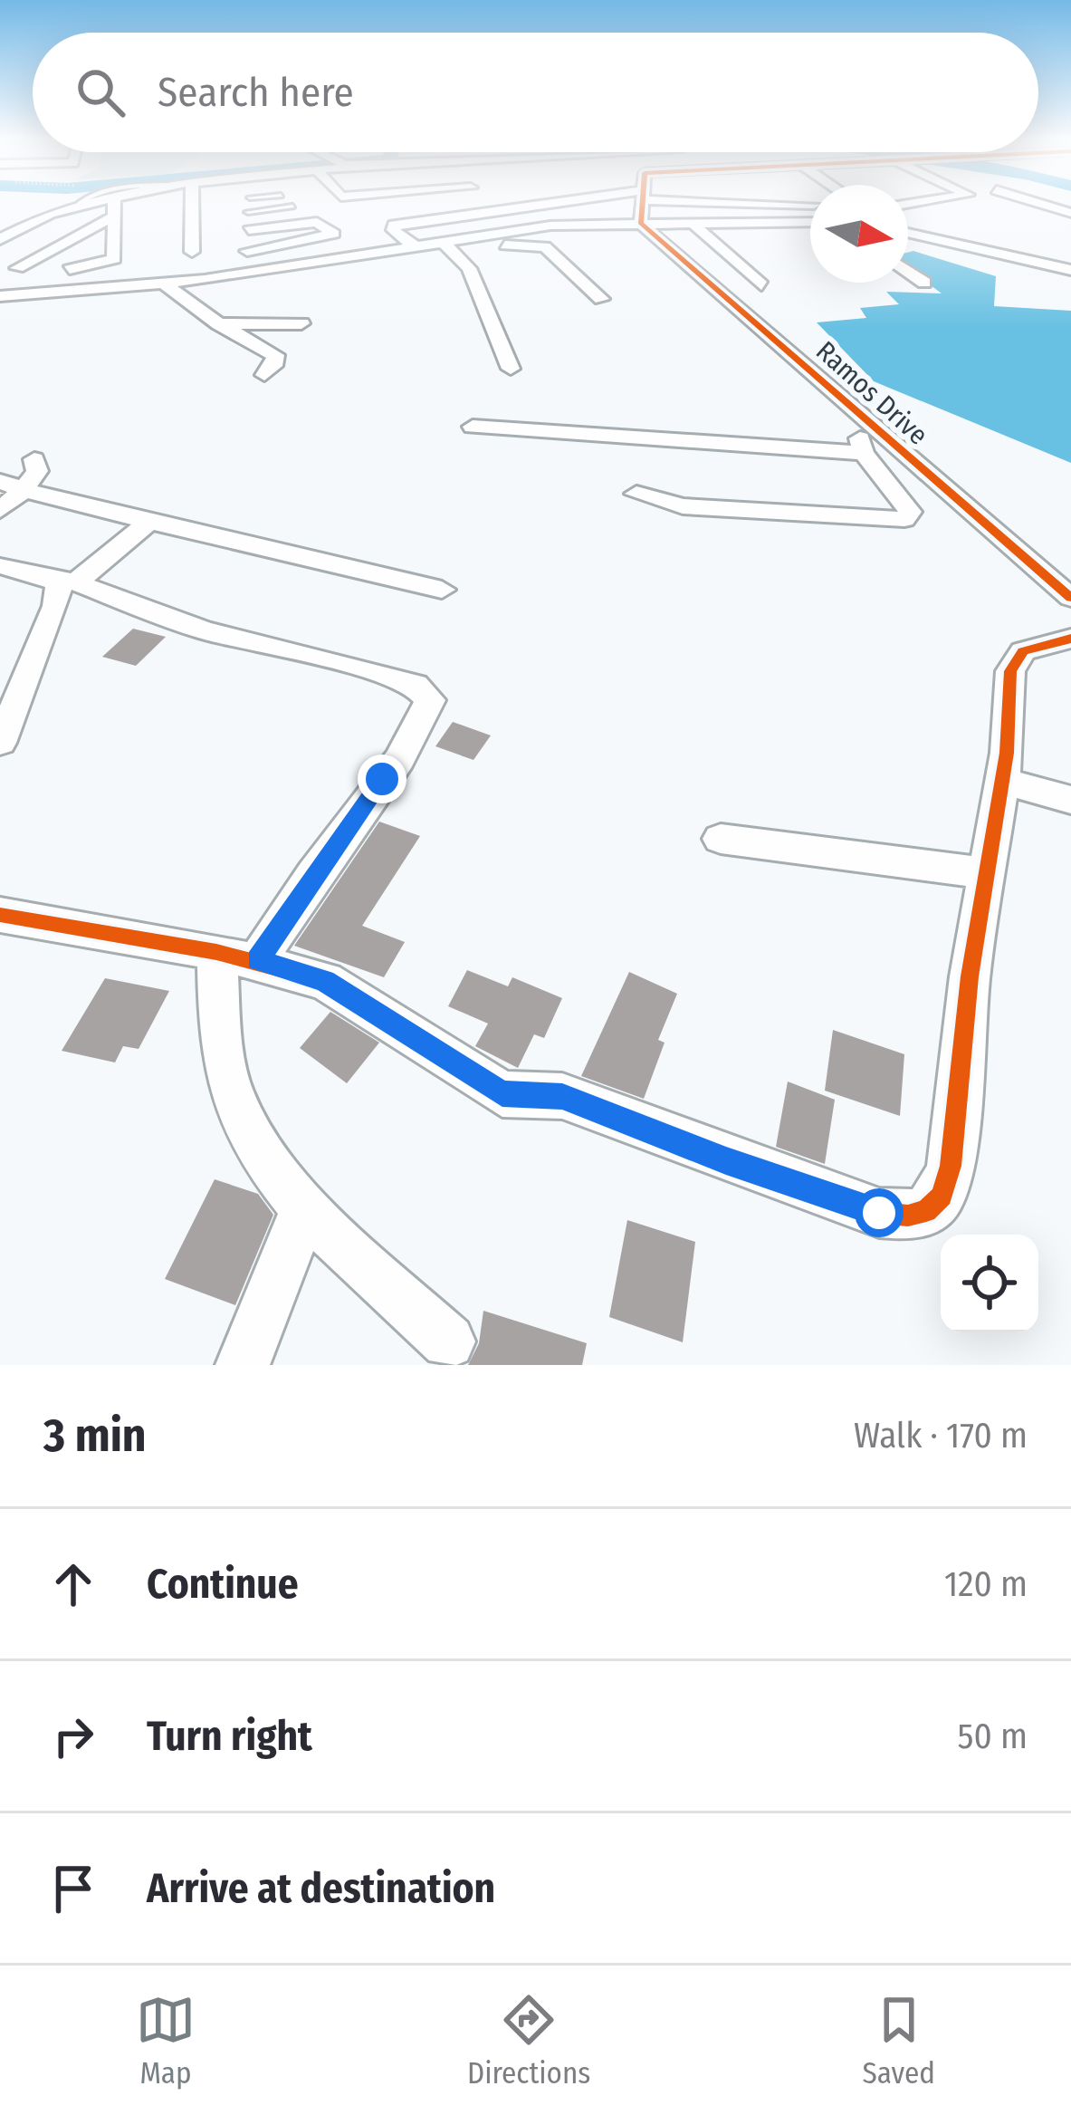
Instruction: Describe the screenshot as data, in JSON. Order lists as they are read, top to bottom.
{
  "streets": {
    "street": ["Ramos Drive"]
  },
  "north": "right",
  "page": {
    "search": "Search here",
    "heading": ["3 min", "Walk · 170 m"],
    "list": [
      ["Continue", "120 m"],
      ["Turn right", "50 m"],
      "Arrive at destination"
    ],
    "nav": ["Map", "Directions", "Saved"]
  }
}
